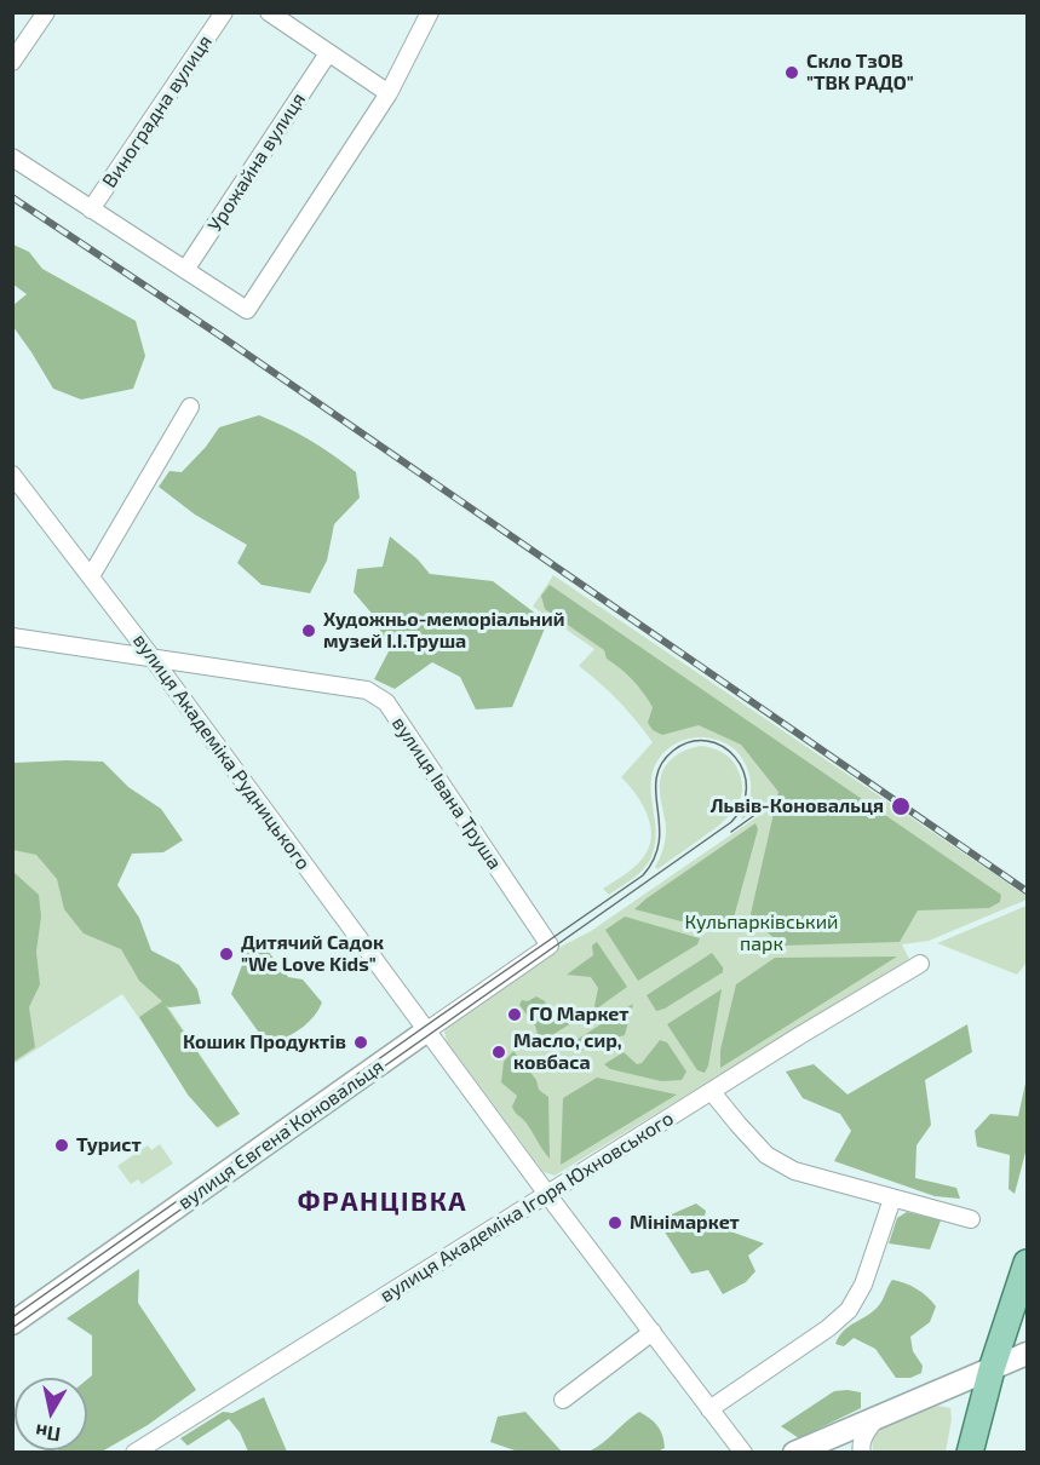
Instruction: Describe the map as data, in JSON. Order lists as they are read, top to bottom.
{
  "streets": {
    "street": [
      "Виноградна вулиця",
      "Урожайна вулиця",
      "вулиця Академіка Рудницького",
      "вулиця Івана Труша",
      "вулиця Євгена Коновальця",
      "вулиця Академіка Ігоря Юхновського"
    ]
  },
  "crossings": [
    ["вулиця Академіка Рудницького", "вулиця Івана Труша"],
    ["вулиця Академіка Рудницького", "вулиця Євгена Коновальця"],
    ["вулиця Академіка Рудницького", "вулиця Академіка Ігоря Юхновського"],
    ["вулиця Івана Труша", "вулиця Євгена Коновальця"]
  ],
  "districts": ["ФРАНЦІВКА"],
  "parks": ["Кульпарківський парк"],
  "places": [
    "Скло ТзОВ \"ТВК РАДО\"",
    "Художньо-меморіальний музей І.І.Труша",
    "Львів-Коновальця",
    "Дитячий Садок \"We Love Kids\"",
    "ГО Маркет",
    "Кошик Продуктів",
    "Масло, сир, ковбаса",
    "Турист",
    "Мінімаркет"
  ],
  "north": "bottom"
}
